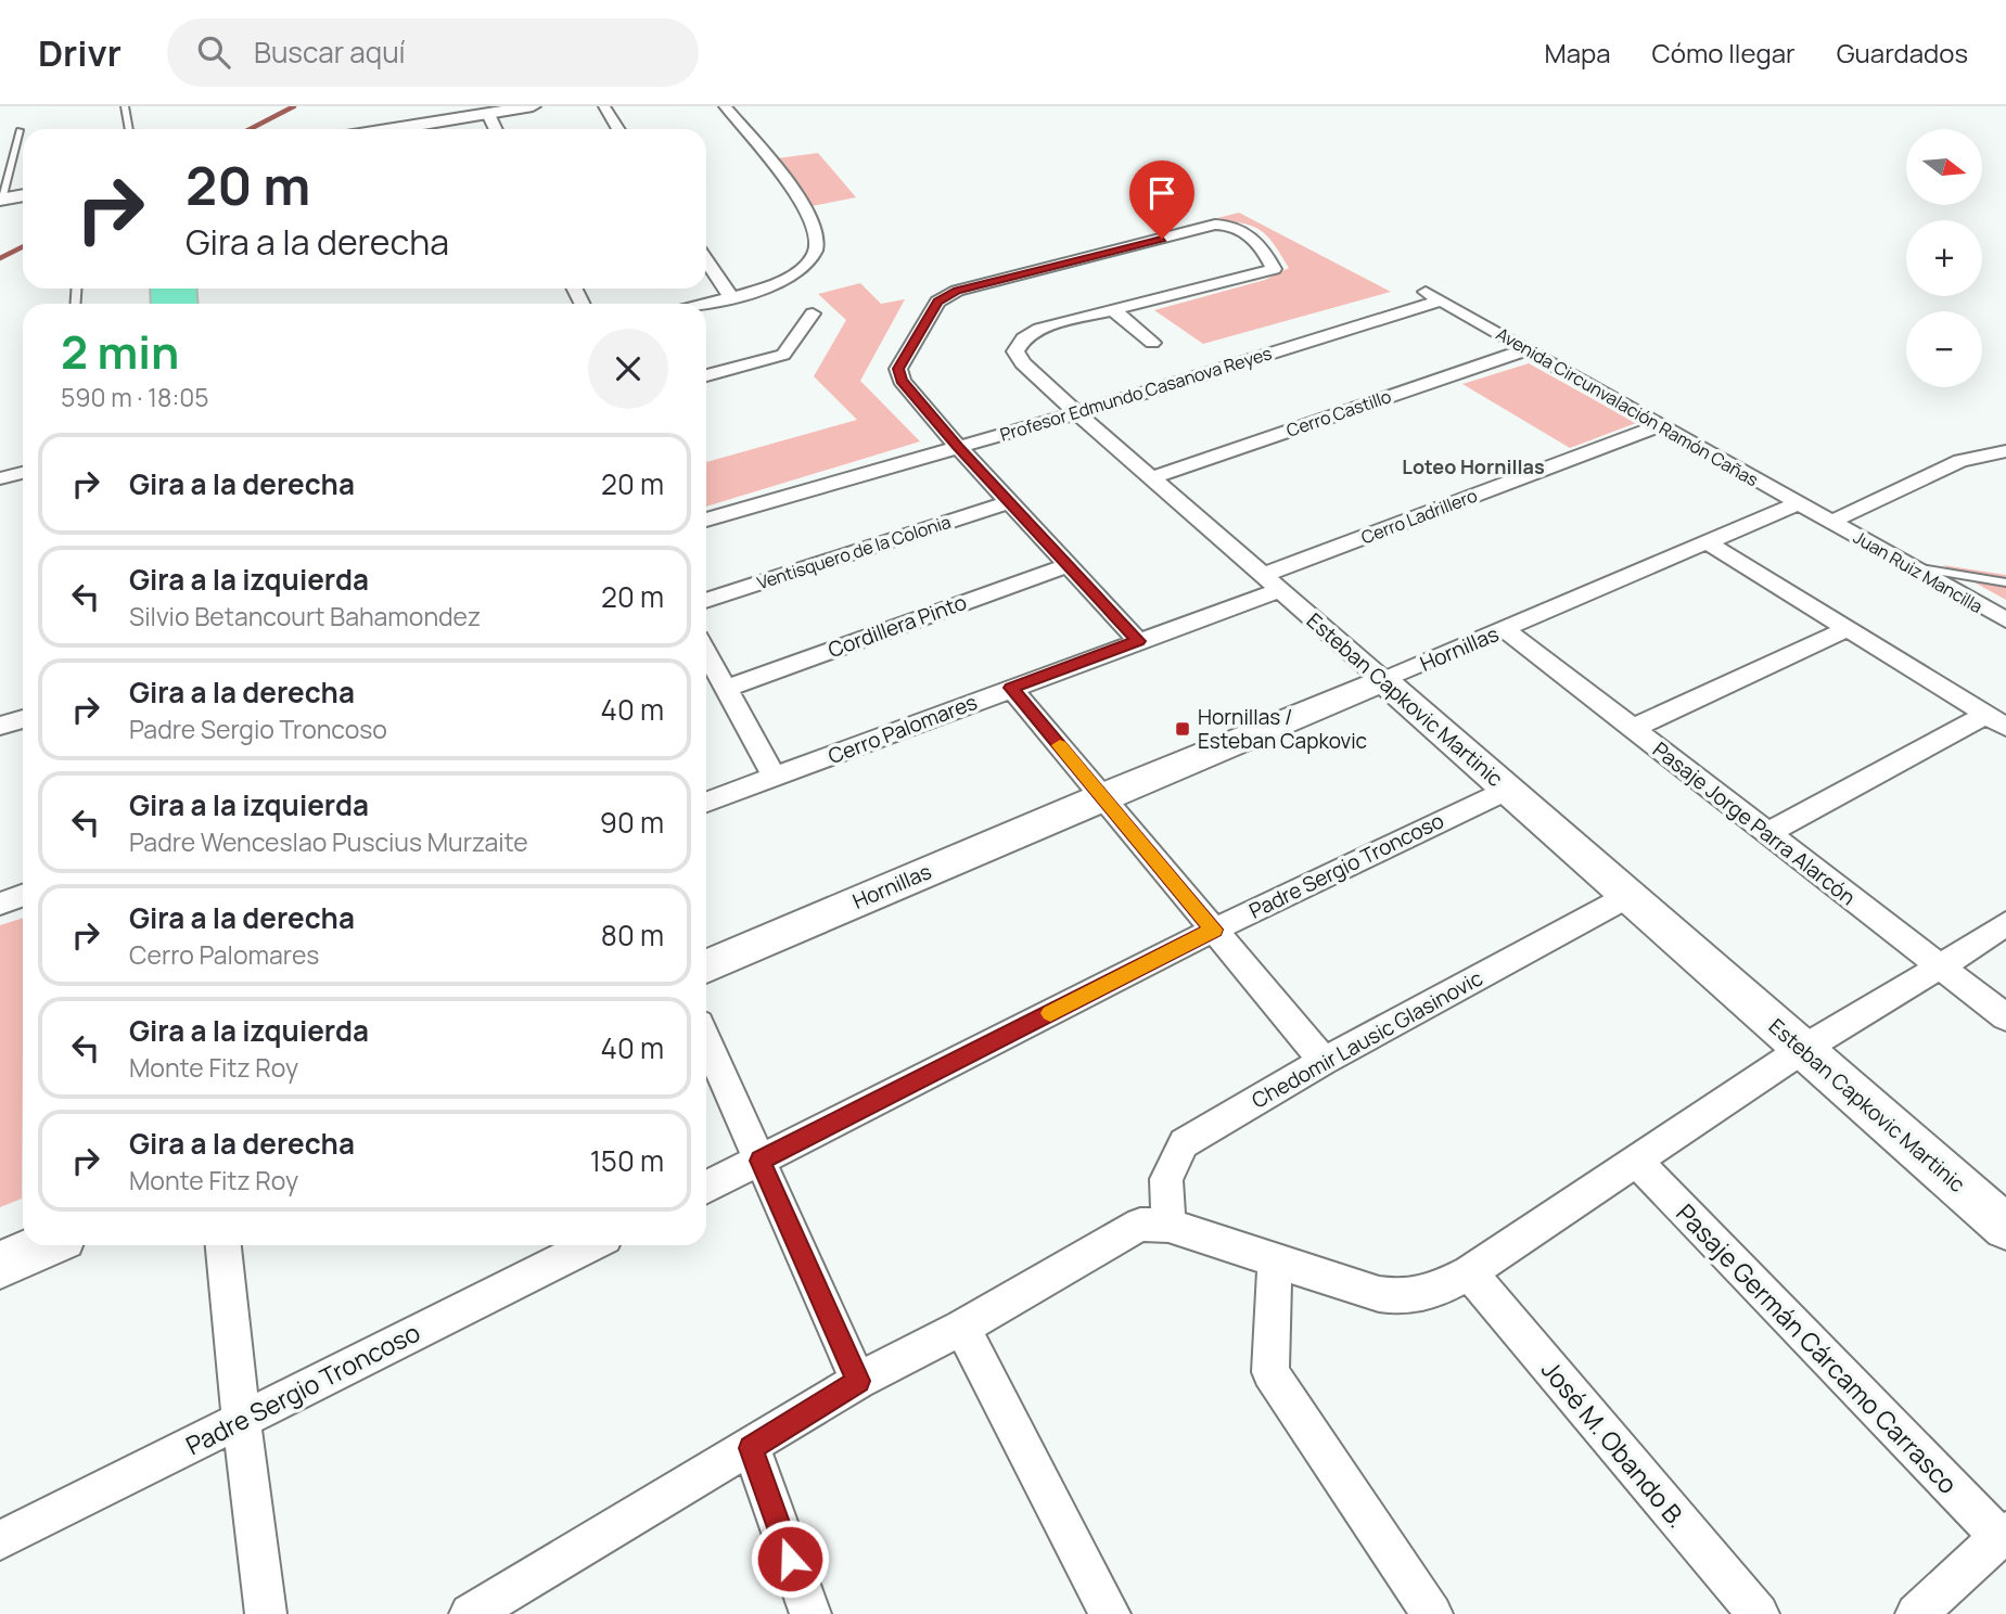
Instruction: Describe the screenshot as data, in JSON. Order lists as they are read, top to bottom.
{
  "streets": {
    "street": [
      "Profesor Edmundo Casanova Reyes",
      "Avenida Circunvalación Ramón Cañas",
      "Cerro Castillo",
      "Cerro Ladrillero",
      "Ventisquero de la Colonia",
      "Juan Ruiz Mancilla",
      "Cordillera Pinto",
      "Hornillas",
      "Esteban Capkovic Martinic",
      "Cerro Palomares",
      "Pasaje Jorge Parra Alarcón",
      "Padre Sergio Troncoso",
      "Chedomir Lausic Glasinovic",
      "Pasaje Germán Cárcamo Carrasco",
      "José M. Obando B."
    ]
  },
  "crossings": [
    ["Profesor Edmundo Casanova Reyes", "Avenida Circunvalación Ramón Cañas"],
    ["Profesor Edmundo Casanova Reyes", "Esteban Capkovic Martinic"],
    ["Avenida Circunvalación Ramón Cañas", "Cerro Castillo"],
    ["Avenida Circunvalación Ramón Cañas", "Cerro Ladrillero"],
    ["Avenida Circunvalación Ramón Cañas", "Juan Ruiz Mancilla"],
    ["Avenida Circunvalación Ramón Cañas", "Hornillas"],
    ["Cerro Castillo", "Esteban Capkovic Martinic"],
    ["Cerro Ladrillero", "Esteban Capkovic Martinic"],
    ["Cerro Ladrillero", "Cerro Palomares"],
    ["Hornillas", "Esteban Capkovic Martinic"],
    ["Hornillas", "Pasaje Jorge Parra Alarcón"],
    ["Esteban Capkovic Martinic", "Cerro Palomares"],
    ["Esteban Capkovic Martinic", "Padre Sergio Troncoso"],
    ["Esteban Capkovic Martinic", "Chedomir Lausic Glasinovic"]
  ],
  "districts": ["Loteo Hornillas"],
  "places": {
    "transit": ["Hornillas / Esteban Capkovic"]
  },
  "north": "right",
  "page": {
    "header": "Drivr",
    "search": "Buscar aquí",
    "nav": ["Mapa", "Cómo llegar", "Guardados"],
    "map_buttons": ["+", "−"],
    "turn": ["20 m", "Gira a la derecha"],
    "heading": ["2 min", "590 m · 18:05"],
    "list": [
      {
        "name": "Gira a la derecha",
        "value": "20 m"
      },
      {
        "name": "Gira a la izquierda",
        "note": "Silvio Betancourt Bahamondez",
        "value": "20 m"
      },
      {
        "name": "Gira a la derecha",
        "note": "Padre Sergio Troncoso",
        "value": "40 m"
      },
      {
        "name": "Gira a la izquierda",
        "note": "Padre Wenceslao Puscius Murzaite",
        "value": "90 m"
      },
      {
        "name": "Gira a la derecha",
        "note": "Cerro Palomares",
        "value": "80 m"
      },
      {
        "name": "Gira a la izquierda",
        "note": "Monte Fitz Roy",
        "value": "40 m"
      },
      {
        "name": "Gira a la derecha",
        "note": "Monte Fitz Roy",
        "value": "150 m"
      }
    ]
  }
}
